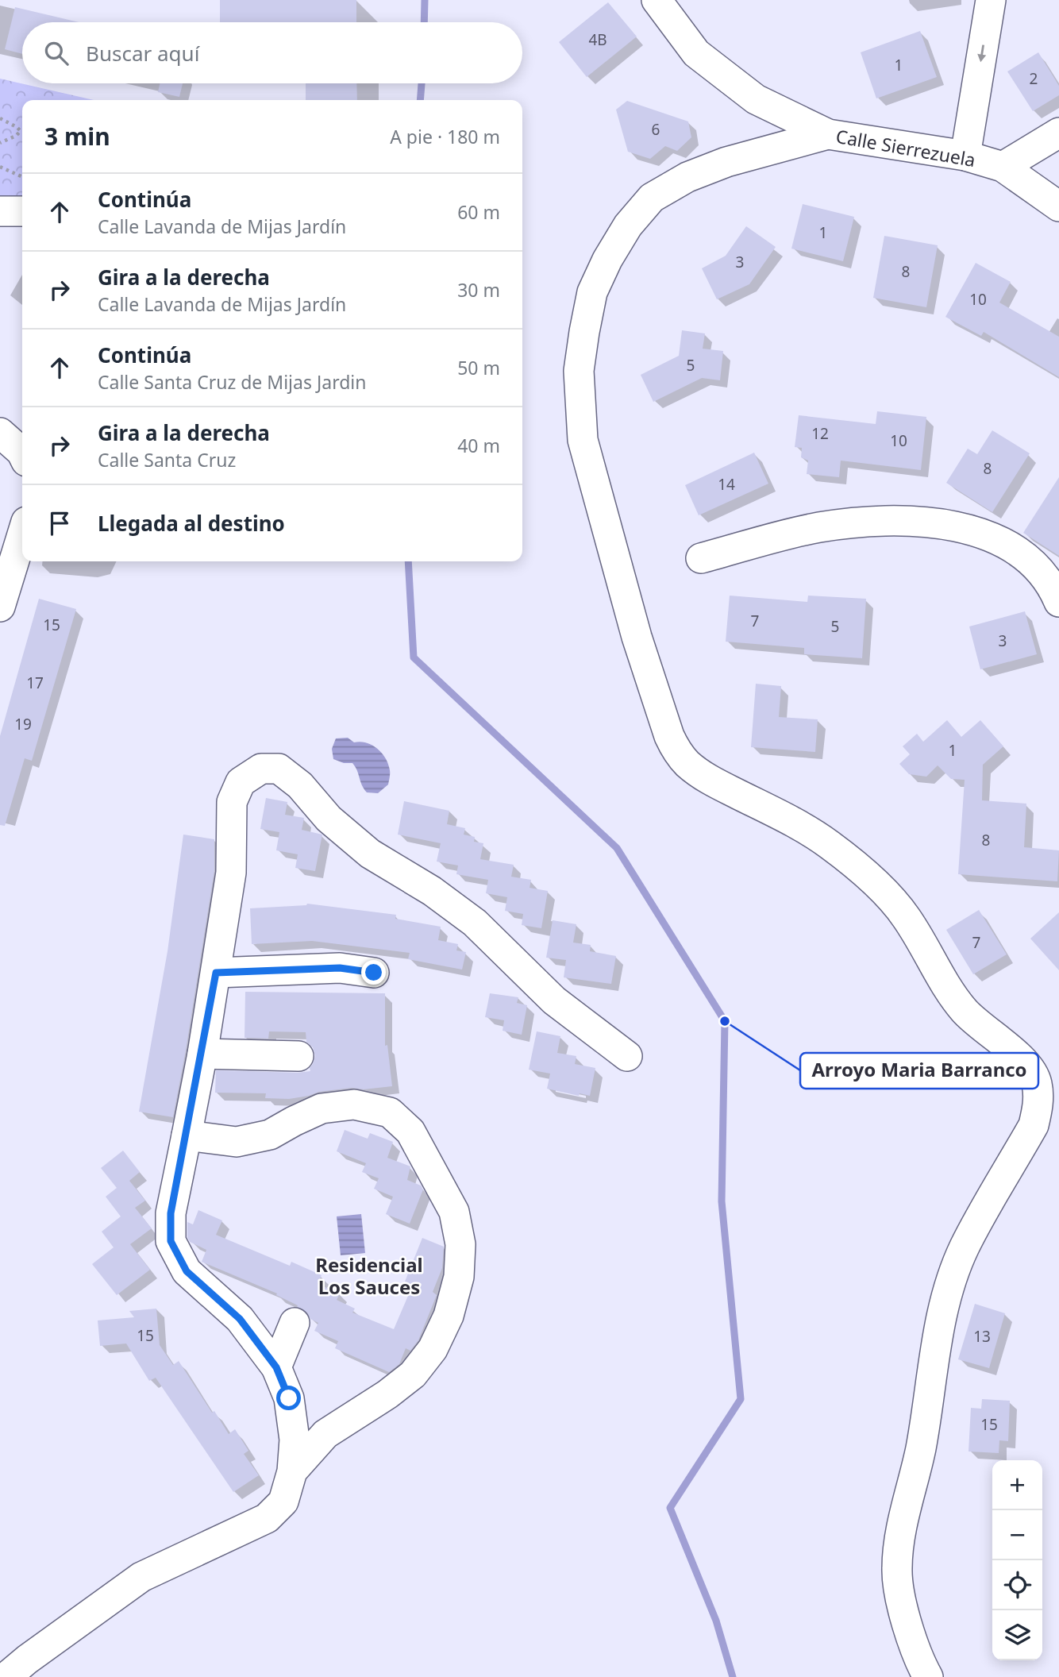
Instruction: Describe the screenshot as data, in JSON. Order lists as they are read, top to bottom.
{
  "streets": {
    "street": ["Calle Sierrezuela"]
  },
  "districts": ["Residencial Los Sauces"],
  "places": ["Arroyo Maria Barranco"],
  "house_numbers": [
    "4B",
    "1",
    "2",
    "6",
    "1",
    "3",
    "8",
    "10",
    "5",
    "12",
    "10",
    "8",
    "14",
    "7",
    "15",
    "5",
    "3",
    "17",
    "19",
    "1",
    "8",
    "7",
    "15",
    "13",
    "15"
  ],
  "page": {
    "search": "Buscar aquí",
    "heading": ["3 min", "A pie · 180 m"],
    "list": [
      ["Continúa", "Calle Lavanda de Mijas Jardín", "60 m"],
      ["Gira a la derecha", "Calle Lavanda de Mijas Jardín", "30 m"],
      ["Continúa", "Calle Santa Cruz de Mijas Jardin", "50 m"],
      ["Gira a la derecha", "Calle Santa Cruz", "40 m"],
      "Llegada al destino"
    ],
    "map_buttons": ["+", "−"]
  }
}
